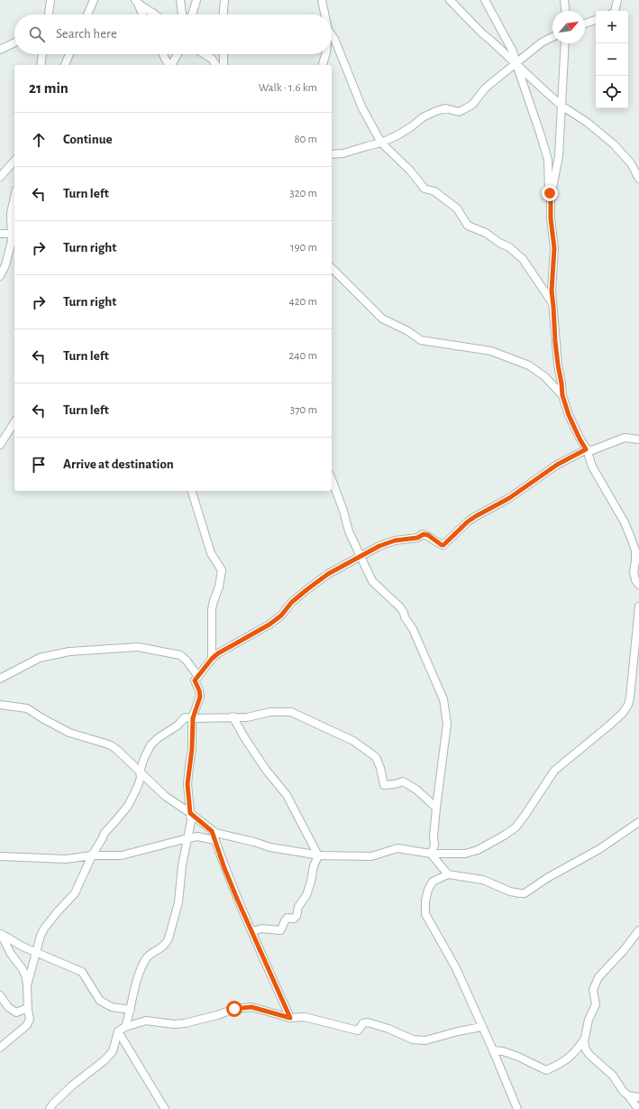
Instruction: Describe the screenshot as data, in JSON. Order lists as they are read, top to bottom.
{
  "north": "top right",
  "page": {
    "map_buttons": ["+", "−"],
    "search": "Search here",
    "heading": ["21 min", "Walk · 1.6 km"],
    "list": [
      ["Continue", "80 m"],
      ["Turn left", "320 m"],
      ["Turn right", "190 m"],
      ["Turn right", "420 m"],
      ["Turn left", "240 m"],
      ["Turn left", "370 m"],
      "Arrive at destination"
    ]
  }
}
